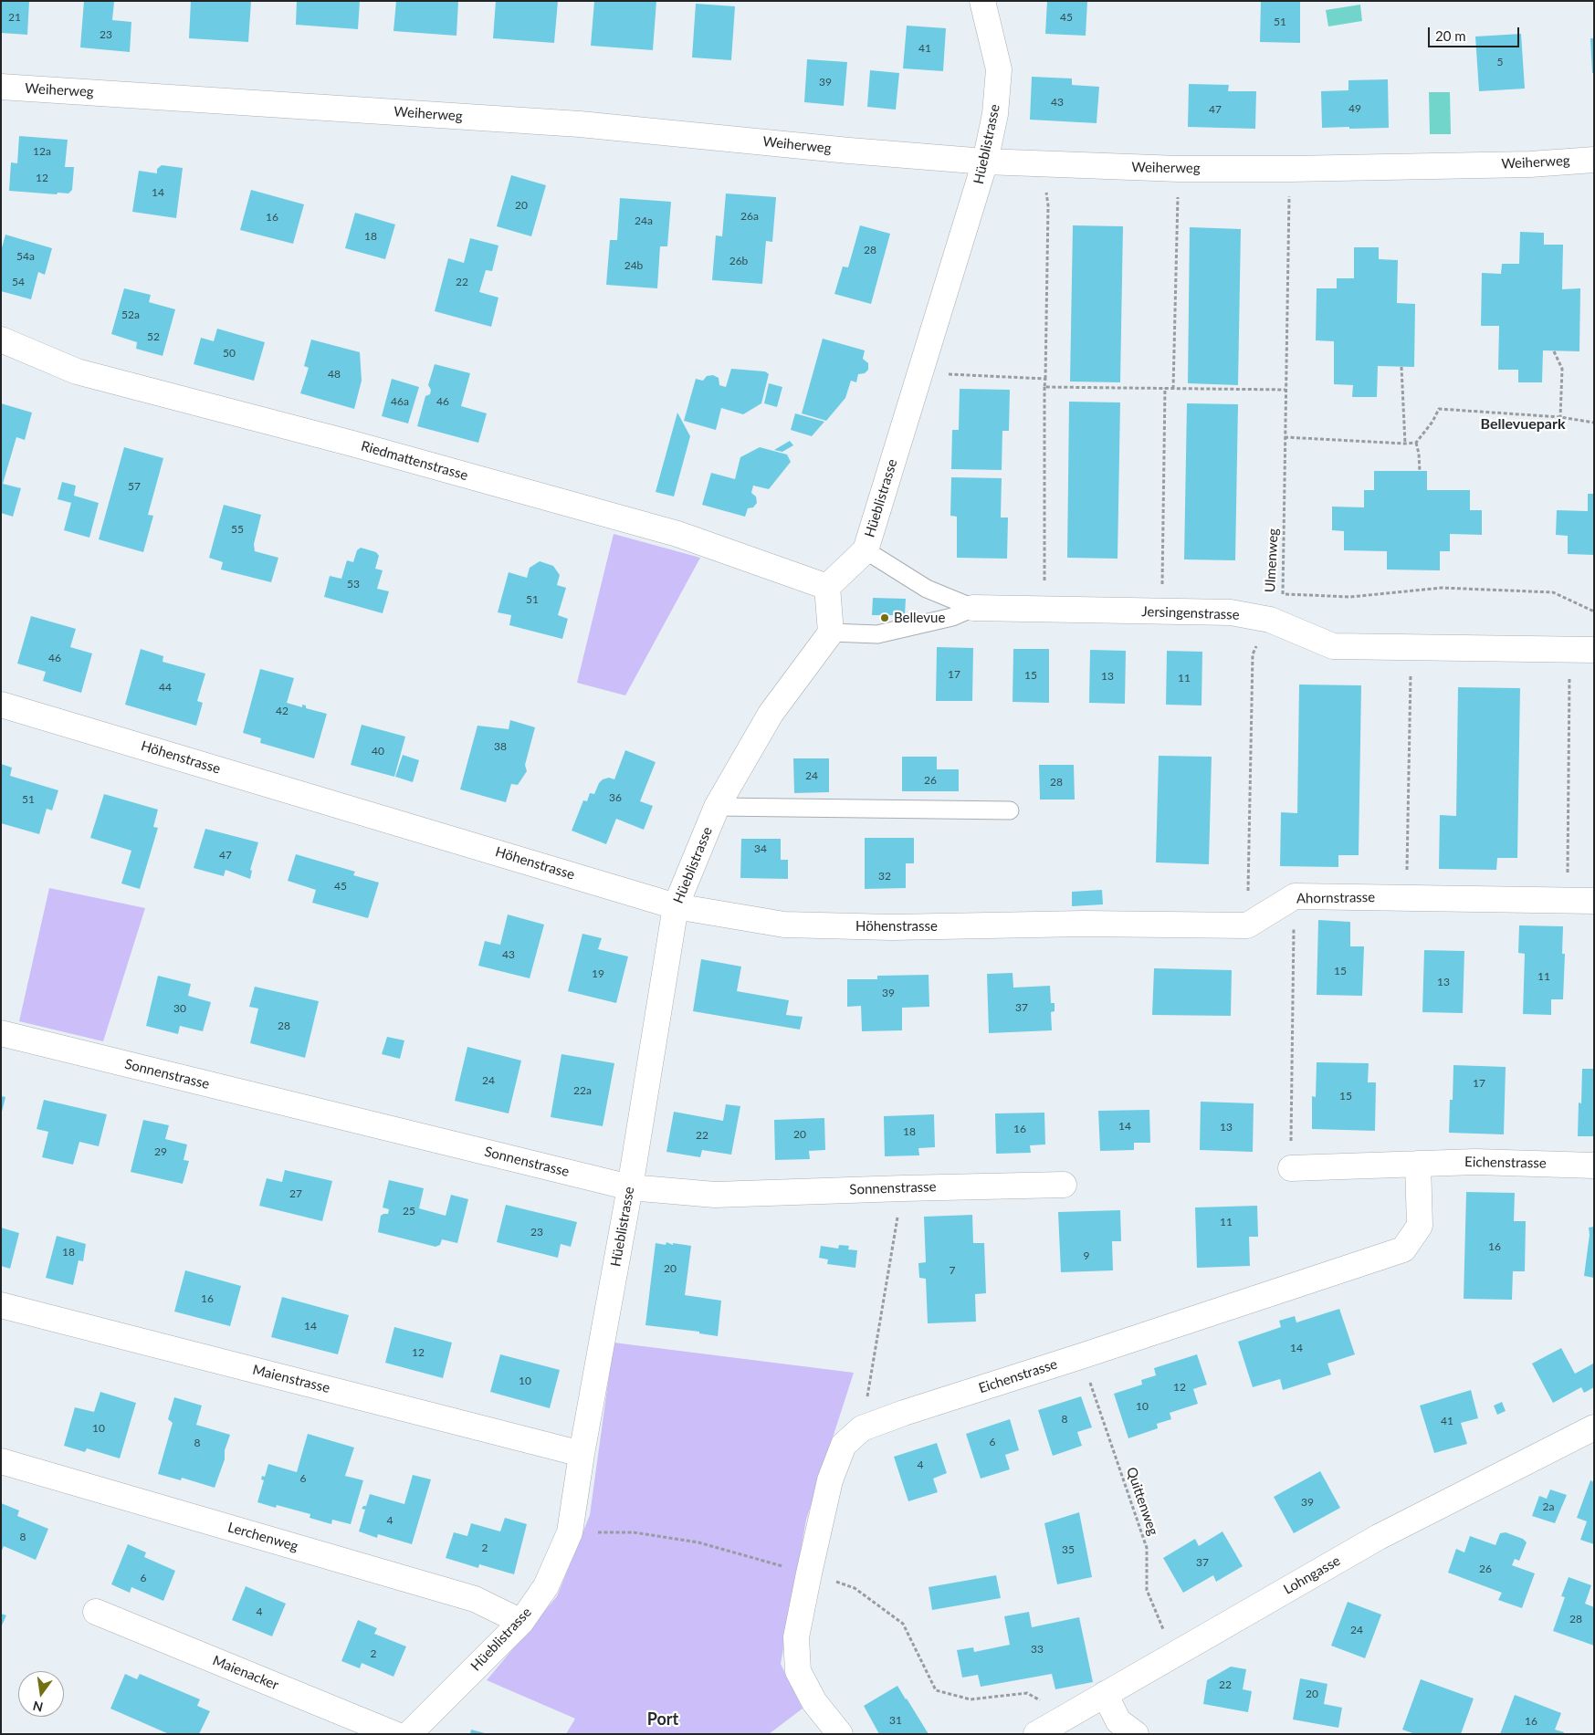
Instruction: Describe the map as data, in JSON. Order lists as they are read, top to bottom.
{
  "streets": {
    "street": [
      "Weiherweg",
      "Hüeblistrasse",
      "Riedmattenstrasse",
      "Jersingenstrasse",
      "Höhenstrasse",
      "Ahornstrasse",
      "Sonnenstrasse",
      "Eichenstrasse",
      "Maienstrasse",
      "Lerchenweg",
      "Lohngasse",
      "Maienacker"
    ],
    "path": ["Ulmenweg", "Quittenweg"]
  },
  "crossings": [
    ["Weiherweg", "Hüeblistrasse"],
    ["Hüeblistrasse", "Riedmattenstrasse"],
    ["Hüeblistrasse", "Höhenstrasse"],
    ["Hüeblistrasse", "Sonnenstrasse"],
    ["Hüeblistrasse", "Maienstrasse"],
    ["Hüeblistrasse", "Lerchenweg"],
    ["Ulmenweg", "Jersingenstrasse"],
    ["Ulmenweg", "Höhenstrasse"],
    ["Ulmenweg", "Ahornstrasse"],
    ["Höhenstrasse", "Ahornstrasse"],
    ["Eichenstrasse", "Quittenweg"],
    ["Quittenweg", "Lohngasse"]
  ],
  "districts": ["Bellevuepark", "Port"],
  "places": ["Bellevue"],
  "house_numbers": [
    "21",
    "45",
    "51",
    "23",
    "41",
    "5",
    "39",
    "43",
    "49",
    "47",
    "12a",
    "12",
    "14",
    "20",
    "26a",
    "16",
    "24a",
    "18",
    "28",
    "54a",
    "26b",
    "24b",
    "54",
    "22",
    "52a",
    "52",
    "50",
    "48",
    "46a",
    "46",
    "57",
    "55",
    "53",
    "51",
    "46",
    "17",
    "15",
    "13",
    "11",
    "44",
    "42",
    "38",
    "40",
    "24",
    "26",
    "28",
    "36",
    "51",
    "34",
    "47",
    "32",
    "45",
    "43",
    "15",
    "19",
    "11",
    "13",
    "39",
    "37",
    "30",
    "28",
    "24",
    "17",
    "22a",
    "15",
    "14",
    "13",
    "16",
    "18",
    "20",
    "22",
    "29",
    "27",
    "25",
    "11",
    "23",
    "16",
    "18",
    "9",
    "20",
    "7",
    "16",
    "14",
    "14",
    "12",
    "10",
    "12",
    "10",
    "8",
    "41",
    "10",
    "6",
    "8",
    "4",
    "6",
    "39",
    "2a",
    "4",
    "8",
    "2",
    "35",
    "37",
    "26",
    "6",
    "4",
    "28",
    "24",
    "33",
    "2",
    "22",
    "20",
    "31",
    "16"
  ],
  "scale_bar": "20 m",
  "north": "bottom"
}
